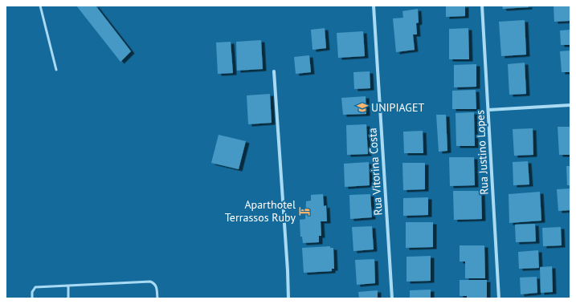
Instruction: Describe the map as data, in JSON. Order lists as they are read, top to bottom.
{
  "streets": {
    "street": ["Rua Justino Lopes", "Rua Vitorina Costa"]
  },
  "places": {
    "school or university": ["UNIPIAGET"],
    "hotel": ["Aparthotel Terrassos Ruby"]
  }
}
